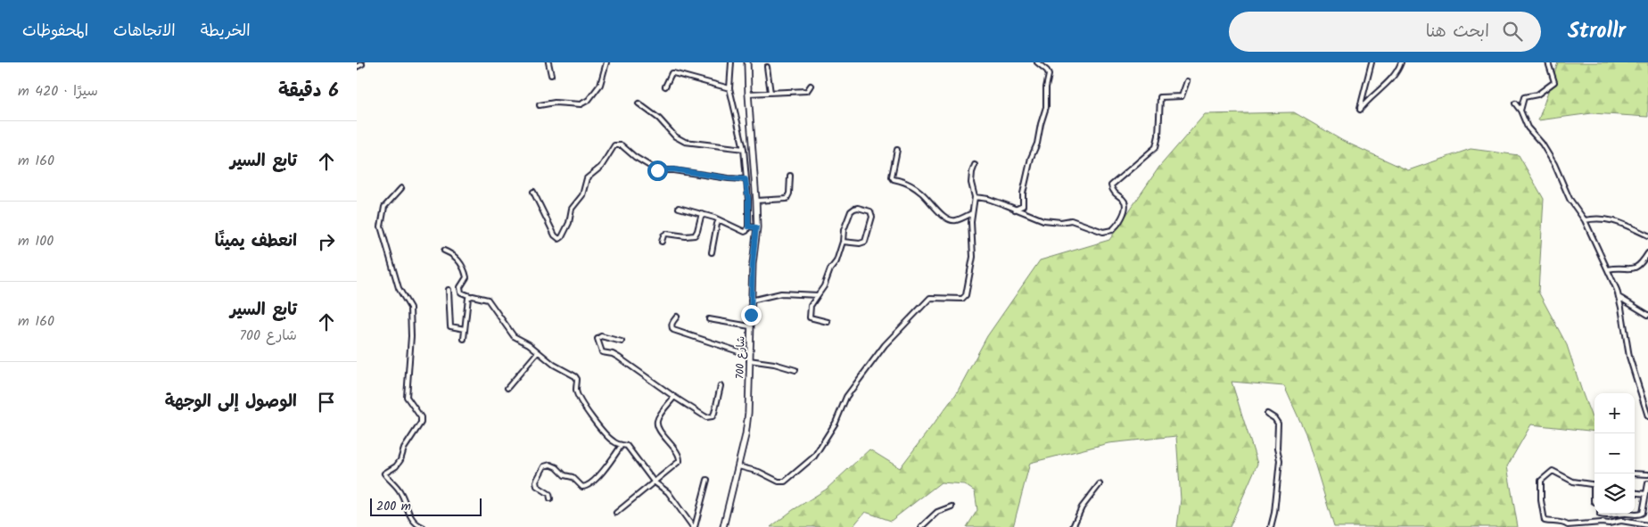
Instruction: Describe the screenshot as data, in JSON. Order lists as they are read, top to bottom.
{
  "streets": {
    "main road": ["شارع 700"]
  },
  "scale_bar": "200 m",
  "page": {
    "header": "Strollr",
    "search": "ابحث هنا",
    "nav": ["الخريطة", "الاتجاهات", "المحفوظات"],
    "heading": ["6 دقيقة", "سيرًا · 420 m"],
    "list": [
      ["تابع السير", "160 m"],
      ["انعطف يمينًا", "100 m"],
      ["تابع السير", "شارع 700", "160 m"],
      "الوصول إلى الوجهة"
    ],
    "map_buttons": ["+", "−"],
    "scale": "200 m"
  }
}
